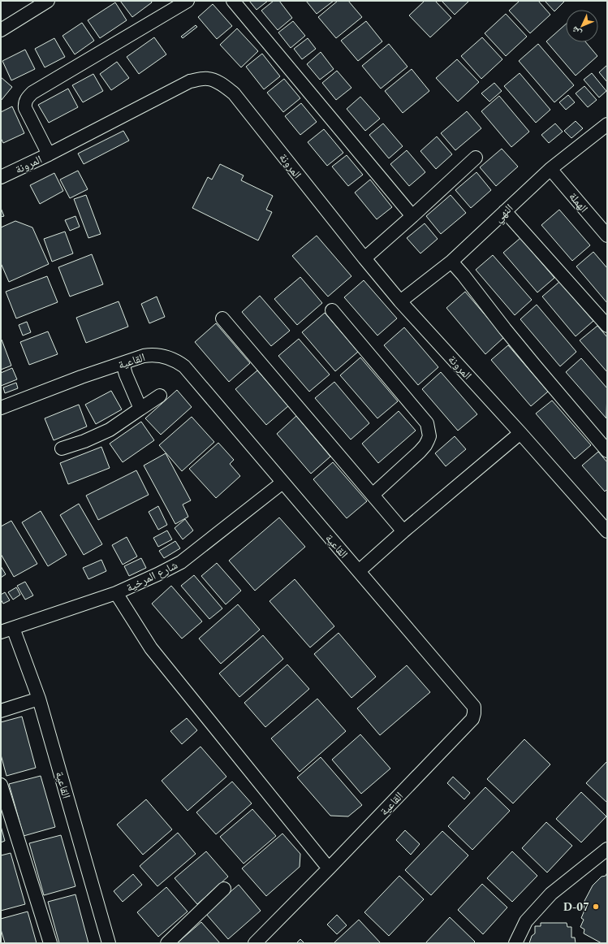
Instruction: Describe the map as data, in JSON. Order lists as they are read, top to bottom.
{
  "streets": {
    "street": [
      "المرونة",
      "الهملة",
      "النهي",
      "القاعية",
      "شارع المرخية"
    ]
  },
  "crossings": [
    ["المرونة", "النهي"],
    ["الهملة", "النهي"],
    ["القاعية", "شارع المرخية"]
  ],
  "places": ["D-07"],
  "north": "bottom left"
}
